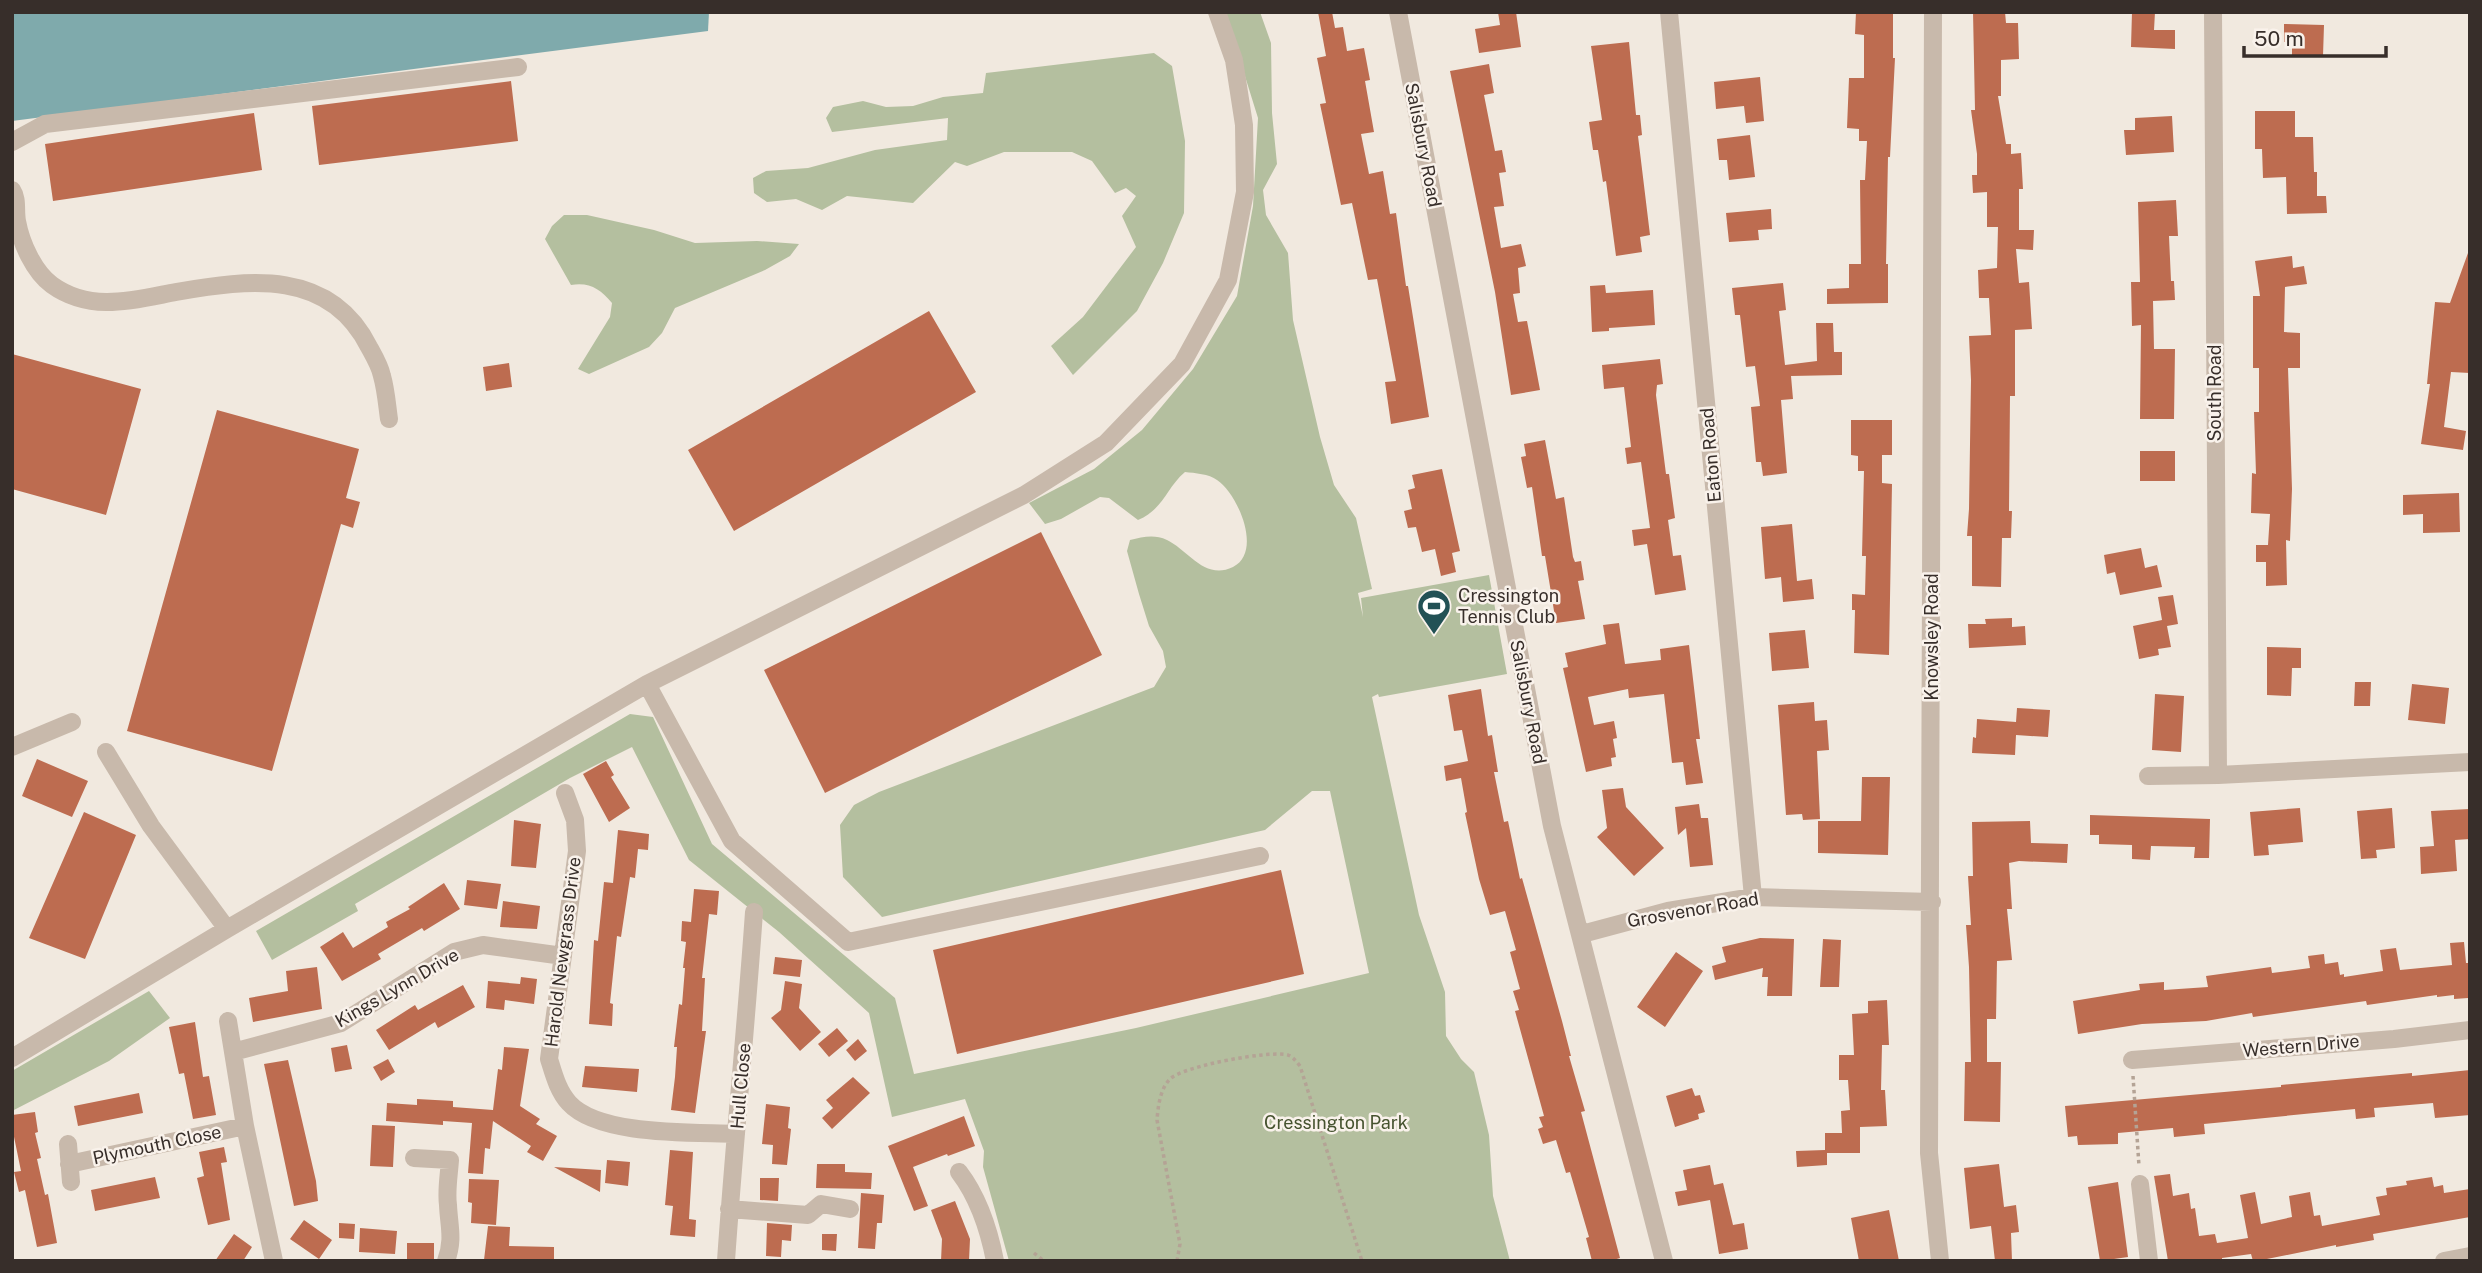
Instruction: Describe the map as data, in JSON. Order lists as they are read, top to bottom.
{
  "streets": {
    "street": [
      "Salisbury Road",
      "South Road",
      "Eaton Road",
      "Knowsley Road",
      "Grosvenor Road",
      "Harold Newgrass Drive",
      "Kings Lynn Drive",
      "Western Drive",
      "Hull Close",
      "Plymouth Close"
    ]
  },
  "crossings": [
    ["Salisbury Road", "Grosvenor Road"],
    ["Eaton Road", "Grosvenor Road"],
    ["Knowsley Road", "Grosvenor Road"],
    ["Harold Newgrass Drive", "Kings Lynn Drive"],
    ["Harold Newgrass Drive", "Hull Close"]
  ],
  "parks": ["Cressington Park"],
  "places": {
    "sports": ["Cressington Tennis Club"]
  },
  "scale_bar": "50 m"
}
